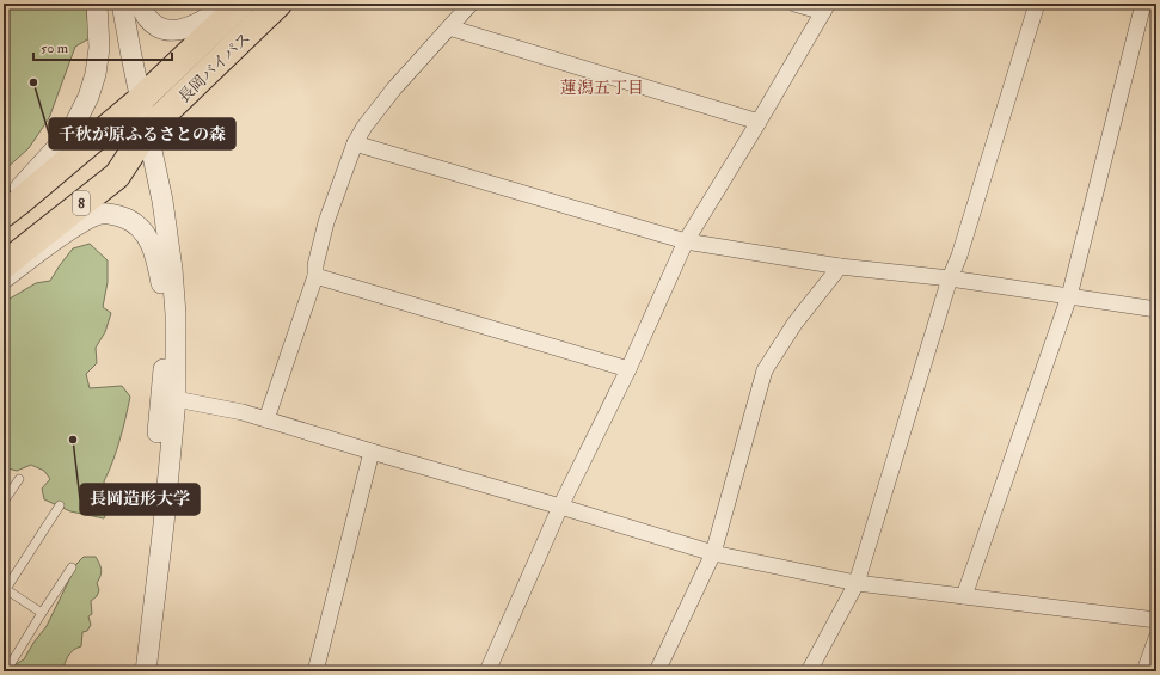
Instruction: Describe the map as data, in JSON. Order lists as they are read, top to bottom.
{
  "streets": {
    "highway": ["長岡バイパス", "8"]
  },
  "districts": ["蓮潟五丁目"],
  "places": ["千秋が原ふるさとの森", "長岡造形大学"],
  "scale_bar": "50 m"
}
